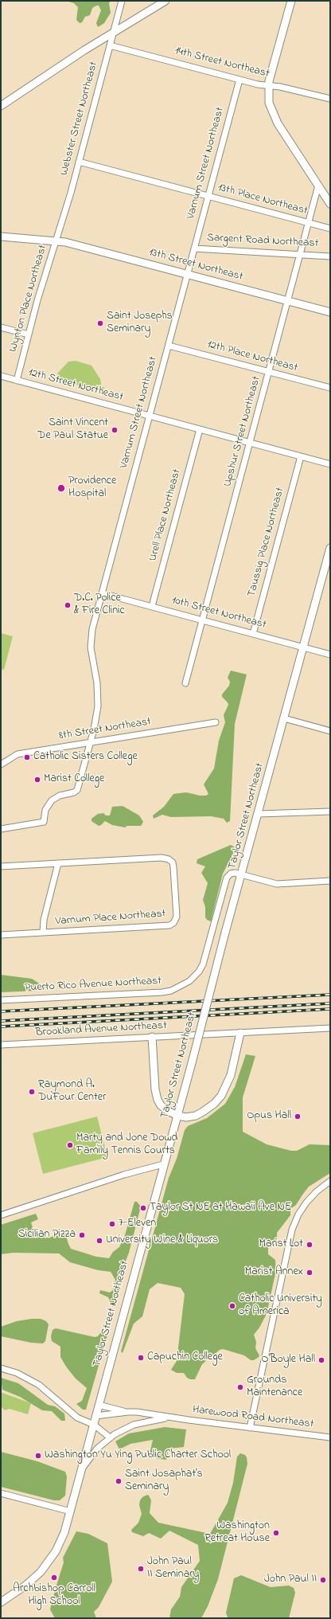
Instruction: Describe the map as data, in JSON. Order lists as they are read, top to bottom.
{
  "streets": {
    "main road": ["13th Street Northeast", "Taylor Street Northeast"],
    "street": [
      "14th Street Northeast",
      "Webster Street Northeast",
      "Varnum Street Northeast",
      "13th Place Northeast",
      "Sargent Road Northeast",
      "Wynton Place Northeast",
      "12th Place Northeast",
      "12th Street Northeast",
      "Upshur Street Northeast",
      "Urell Place Northeast",
      "Taussig Place Northeast",
      "10th Street Northeast",
      "8th Street Northeast",
      "Varnum Place Northeast",
      "Puerto Rico Avenue Northeast",
      "Brookland Avenue Northeast",
      "Harewood Road Northeast"
    ]
  },
  "crossings": [
    ["14th Street Northeast", "Webster Street Northeast"],
    ["14th Street Northeast", "Varnum Street Northeast"],
    ["Webster Street Northeast", "13th Place Northeast"],
    ["Webster Street Northeast", "13th Street Northeast"],
    ["Webster Street Northeast", "Wynton Place Northeast"],
    ["Varnum Street Northeast", "13th Place Northeast"],
    ["Varnum Street Northeast", "Sargent Road Northeast"],
    ["Varnum Street Northeast", "13th Street Northeast"],
    ["Varnum Street Northeast", "12th Place Northeast"],
    ["Varnum Street Northeast", "12th Street Northeast"],
    ["Varnum Street Northeast", "10th Street Northeast"],
    ["Varnum Street Northeast", "8th Street Northeast"],
    ["13th Place Northeast", "Upshur Street Northeast"],
    ["Sargent Road Northeast", "Upshur Street Northeast"],
    ["13th Street Northeast", "Wynton Place Northeast"],
    ["13th Street Northeast", "Upshur Street Northeast"],
    ["Wynton Place Northeast", "12th Street Northeast"],
    ["12th Place Northeast", "Upshur Street Northeast"],
    ["12th Street Northeast", "Upshur Street Northeast"],
    ["12th Street Northeast", "Urell Place Northeast"],
    ["12th Street Northeast", "Taussig Place Northeast"],
    ["Upshur Street Northeast", "10th Street Northeast"],
    ["Urell Place Northeast", "10th Street Northeast"],
    ["Taussig Place Northeast", "10th Street Northeast"],
    ["10th Street Northeast", "Taylor Street Northeast"],
    ["Taylor Street Northeast", "Puerto Rico Avenue Northeast"],
    ["Taylor Street Northeast", "Harewood Road Northeast"]
  ],
  "places": [
    "Saint Josephs Seminary",
    "Saint Vincent De Paul Statue",
    "Providence Hospital",
    "D.C. Police & Fire Clinic",
    "Catholic Sisters College",
    "Marist College",
    "Raymond A. DuFour Center",
    "Opus Hall",
    "Marty and Jone Dowd Family Tennis Courts",
    "Taylor St NE at Hawaii Ave NE",
    "7-Eleven",
    "Sicilian Pizza",
    "University Wine & Liquors",
    "Marist Lot",
    "Marist Annex",
    "Catholic University of America",
    "Capuchin College",
    "O'Boyle Hall",
    "Grounds Maintenance",
    "Washington Yu Ying Public Charter School",
    "Saint Josaphat’s Seminary",
    "Washington Retreat House",
    "John Paul II Seminary",
    "Archbishop Carroll High School",
    "John Paul II"
  ]
}
